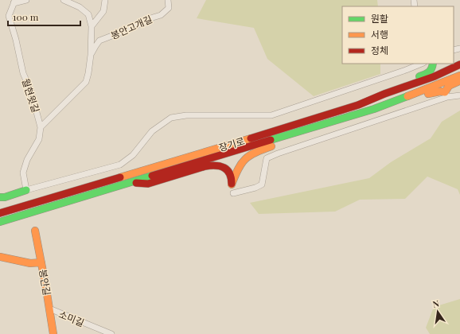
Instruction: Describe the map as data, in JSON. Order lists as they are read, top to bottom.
{
  "streets": {
    "main road": ["장기로", "봉안길"],
    "street": ["봉안고개길", "월현윗길", "소미길"]
  },
  "crossings": [
    ["봉안고개길", "월현윗길"],
    ["봉안길", "소미길"]
  ],
  "legend": ["원활", "서행", "정체"],
  "scale_bar": "100 m",
  "north": "top"
}
